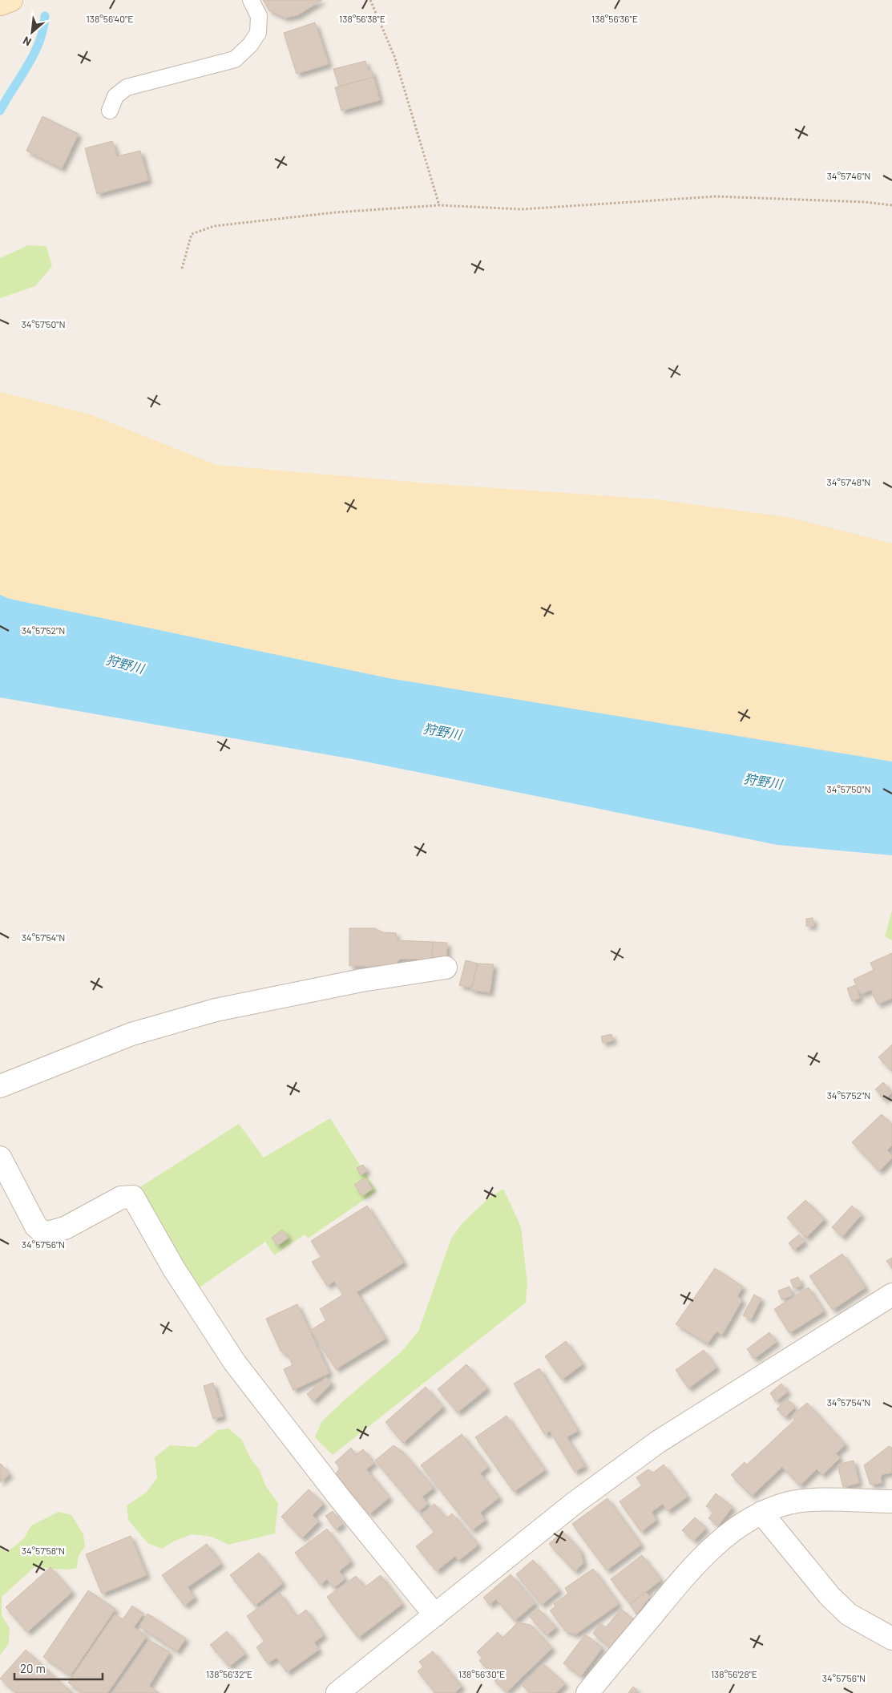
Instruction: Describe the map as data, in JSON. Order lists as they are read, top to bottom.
{
  "water": ["狩野川"],
  "scale_bar": "20 m",
  "north": "bottom left",
  "coordinates": [
    "138°56'40\"E",
    "138°56'38\"E",
    "138°56'36\"E",
    "34°57'46\"N",
    "34°57'50\"N",
    "34°57'48\"N",
    "34°57'52\"N",
    "34°57'54\"N",
    "34°57'56\"N",
    "34°57'58\"N",
    "138°56'32\"E",
    "138°56'30\"E",
    "138°56'28\"E"
  ]
}
